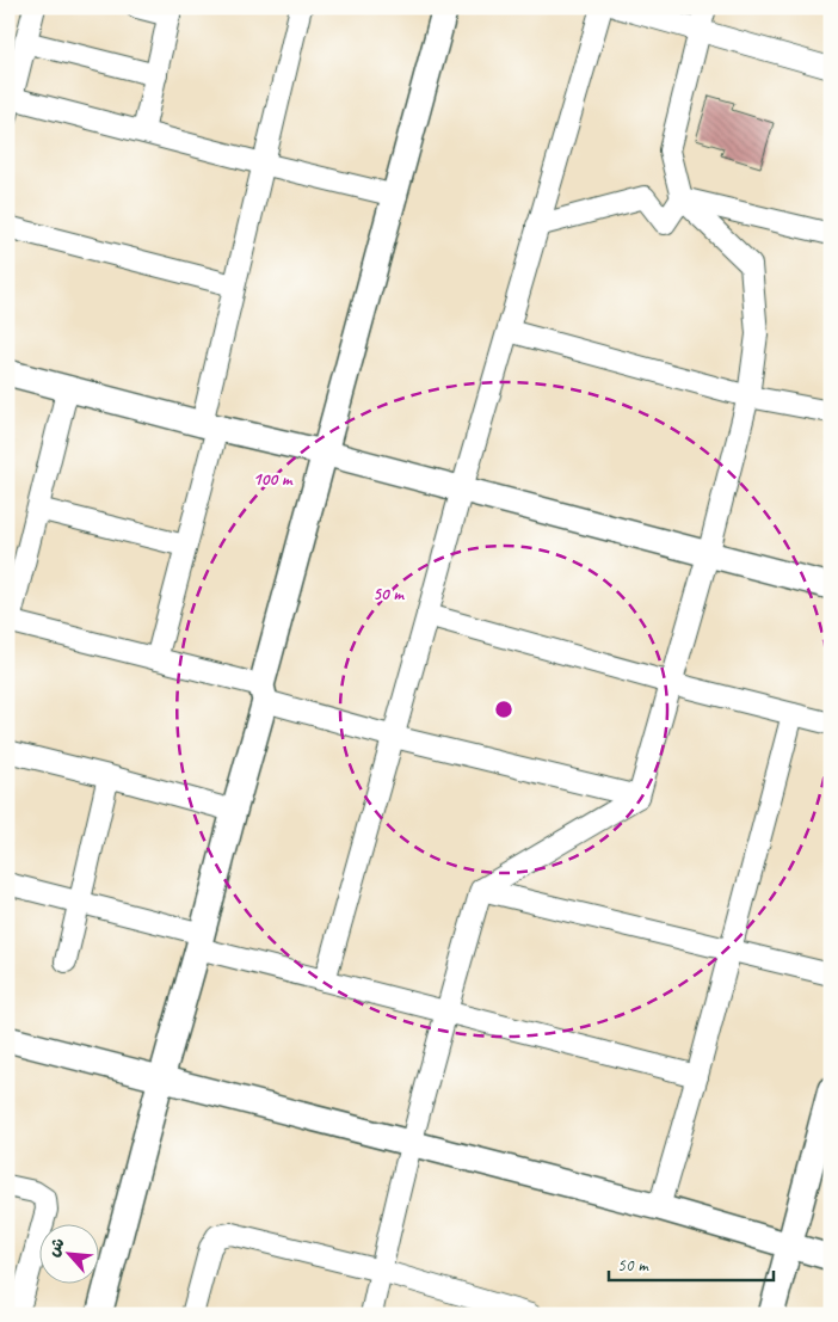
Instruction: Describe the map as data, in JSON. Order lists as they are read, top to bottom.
{
  "scale_bar": "50 m",
  "north": "top left",
  "rings": ["100 m", "50 m"]
}
